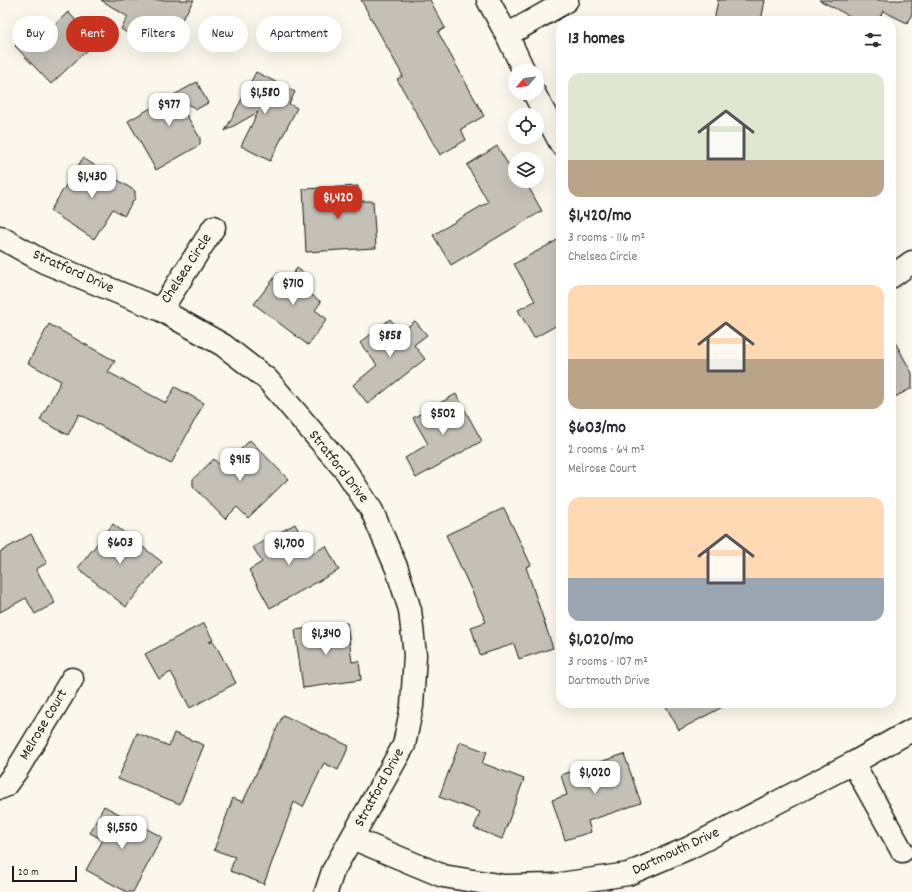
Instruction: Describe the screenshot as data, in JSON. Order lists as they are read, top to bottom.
{
  "streets": {
    "street": [
      "Chelsea Circle",
      "Stratford Drive",
      "Melrose Court",
      "Dartmouth Drive"
    ]
  },
  "crossings": [
    ["Chelsea Circle", "Stratford Drive"],
    ["Stratford Drive", "Dartmouth Drive"]
  ],
  "scale_bar": "20 m",
  "north": "bottom left",
  "page": {
    "chip": [
      "Buy",
      "Rent",
      "Filters",
      "New",
      "Apartment"
    ],
    "heading": "13 homes",
    "list": [
      {
        "name": "$1,420/mo",
        "note": "3 rooms · 116 m² · Chelsea Circle"
      },
      {
        "name": "$603/mo",
        "note": "2 rooms · 64 m² · Melrose Court"
      },
      {
        "name": "$1,020/mo",
        "note": "3 rooms · 107 m² · Dartmouth Drive"
      }
    ],
    "price": [
      "$1,580",
      "$977",
      "$1,430",
      "$1,420",
      "$710",
      "$858",
      "$502",
      "$915",
      "$603",
      "$1,700",
      "$1,340",
      "$1,020",
      "$1,550"
    ],
    "scale": "20 m"
  }
}
